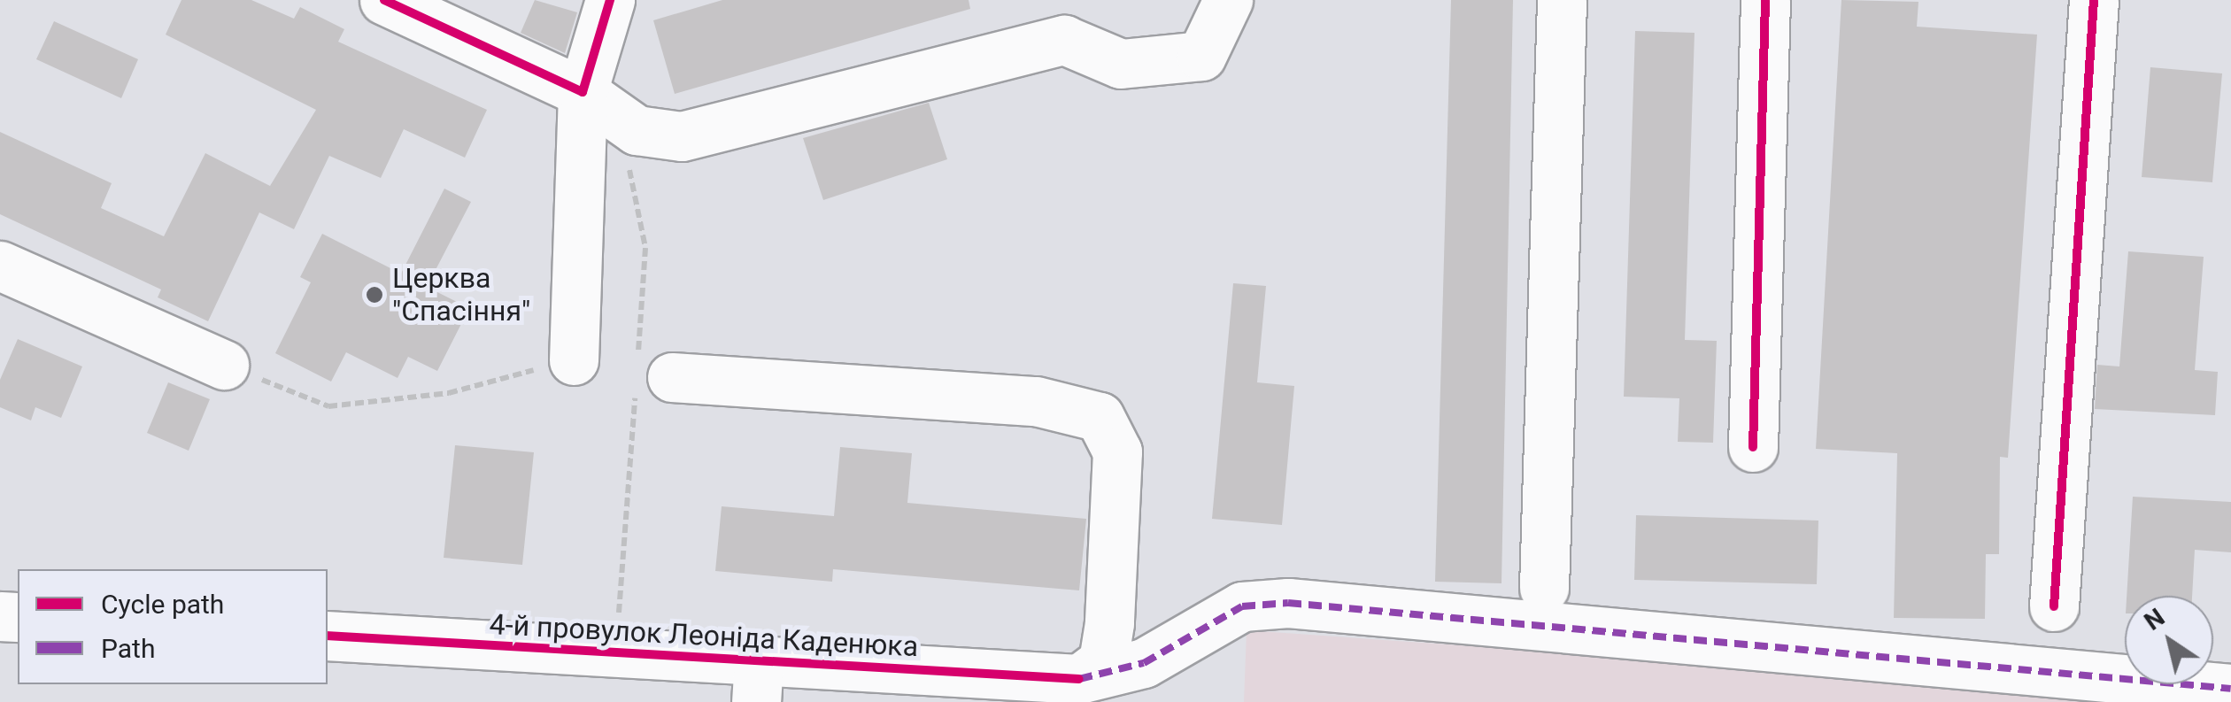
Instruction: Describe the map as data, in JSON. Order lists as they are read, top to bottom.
{
  "streets": {
    "street": ["4-й провулок Леоніда Каденюка"]
  },
  "places": ["Церква \"Спасіння\""],
  "legend": ["Cycle path", "Path"],
  "north": "top left"
}
